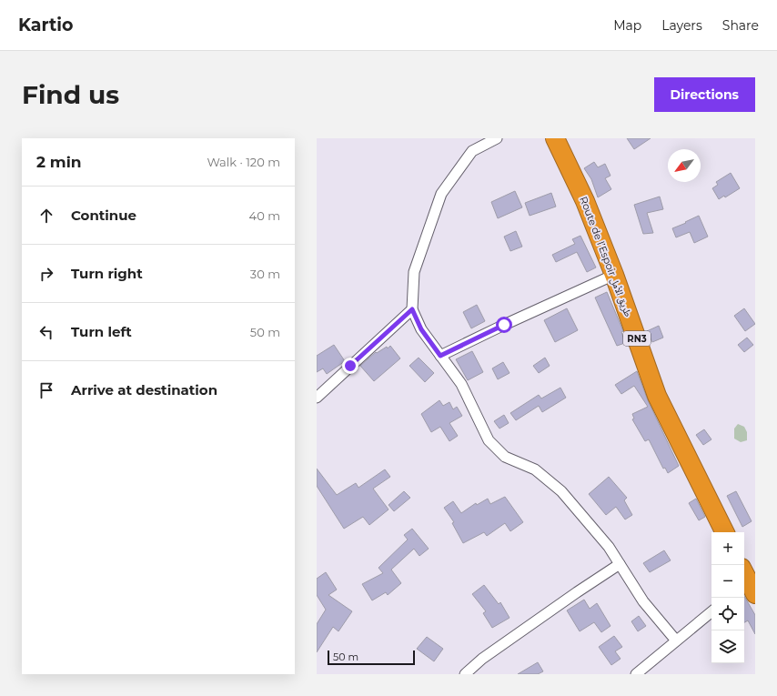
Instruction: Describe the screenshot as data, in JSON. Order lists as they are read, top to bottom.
{
  "streets": {
    "highway": ["Route de l’Espoir طريق الأمل", "RN3"]
  },
  "scale_bar": "50 m",
  "north": "bottom left",
  "page": {
    "header": "Kartio",
    "nav": ["Map", "Layers", "Share"],
    "buttons": "Directions",
    "title": "Find us",
    "heading": ["2 min", "Walk · 120 m"],
    "list": [
      ["Continue", "40 m"],
      ["Turn right", "30 m"],
      ["Turn left", "50 m"],
      "Arrive at destination"
    ],
    "map_buttons": ["+", "−"],
    "scale": "50 m"
  }
}
